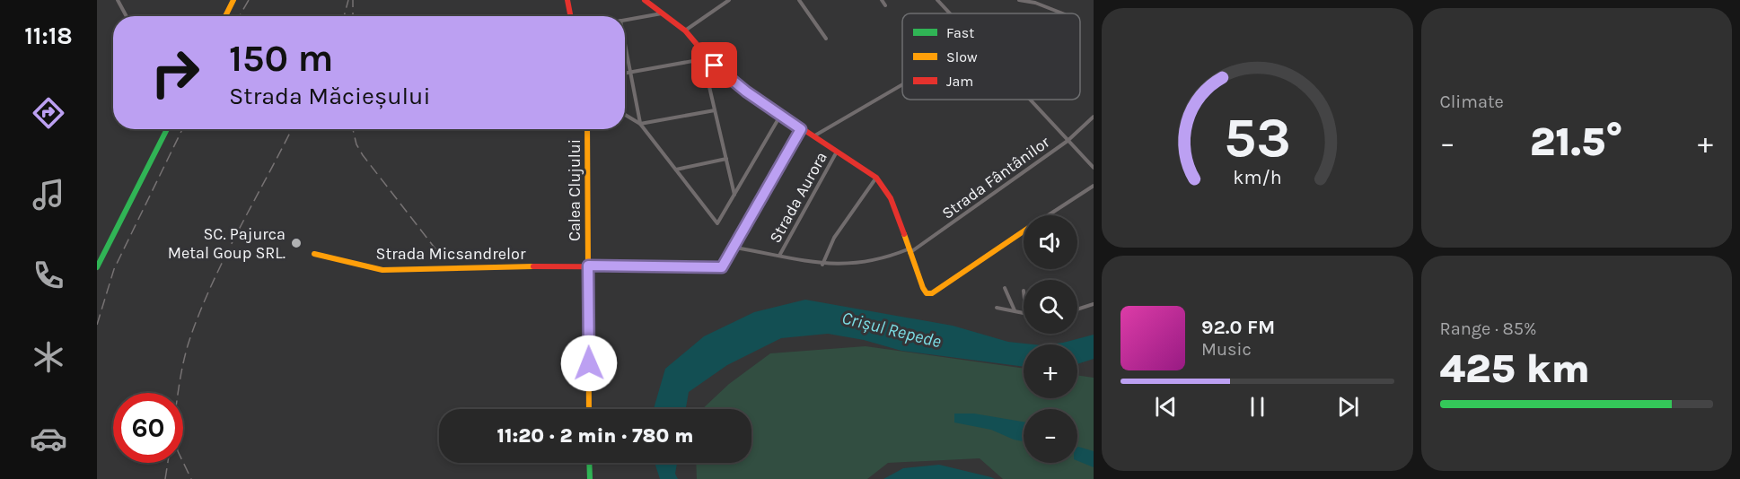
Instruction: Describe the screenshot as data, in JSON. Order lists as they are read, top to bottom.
{
  "streets": {
    "street": [
      "Strada Fântânilor",
      "Calea Clujului",
      "Strada Aurora",
      "Strada Micsandrelor"
    ]
  },
  "crossings": [
    ["Strada Fântânilor", "Strada Aurora"],
    ["Strada Fântânilor", "Strada Micsandrelor"],
    ["Calea Clujului", "Strada Micsandrelor"]
  ],
  "water": ["Crișul Repede"],
  "places": ["SC. Pajurca Metal Goup SRL."],
  "legend": ["Fast", "Slow", "Jam"],
  "page": {
    "tabs": "11:18",
    "tile": [
      "Climate",
      ["Range · 85%", "425 km"]
    ],
    "turn": ["150 m", "Strada Măcieșului"],
    "heat": ["−", "21.5°", "+"],
    "map_buttons": ["+", "−"],
    "song": ["92.0 FM", "Music"],
    "limit": "60",
    "trip": "11:20 · 2 min · 780 m",
    "gauge": ["53", "km/h"]
  }
}
